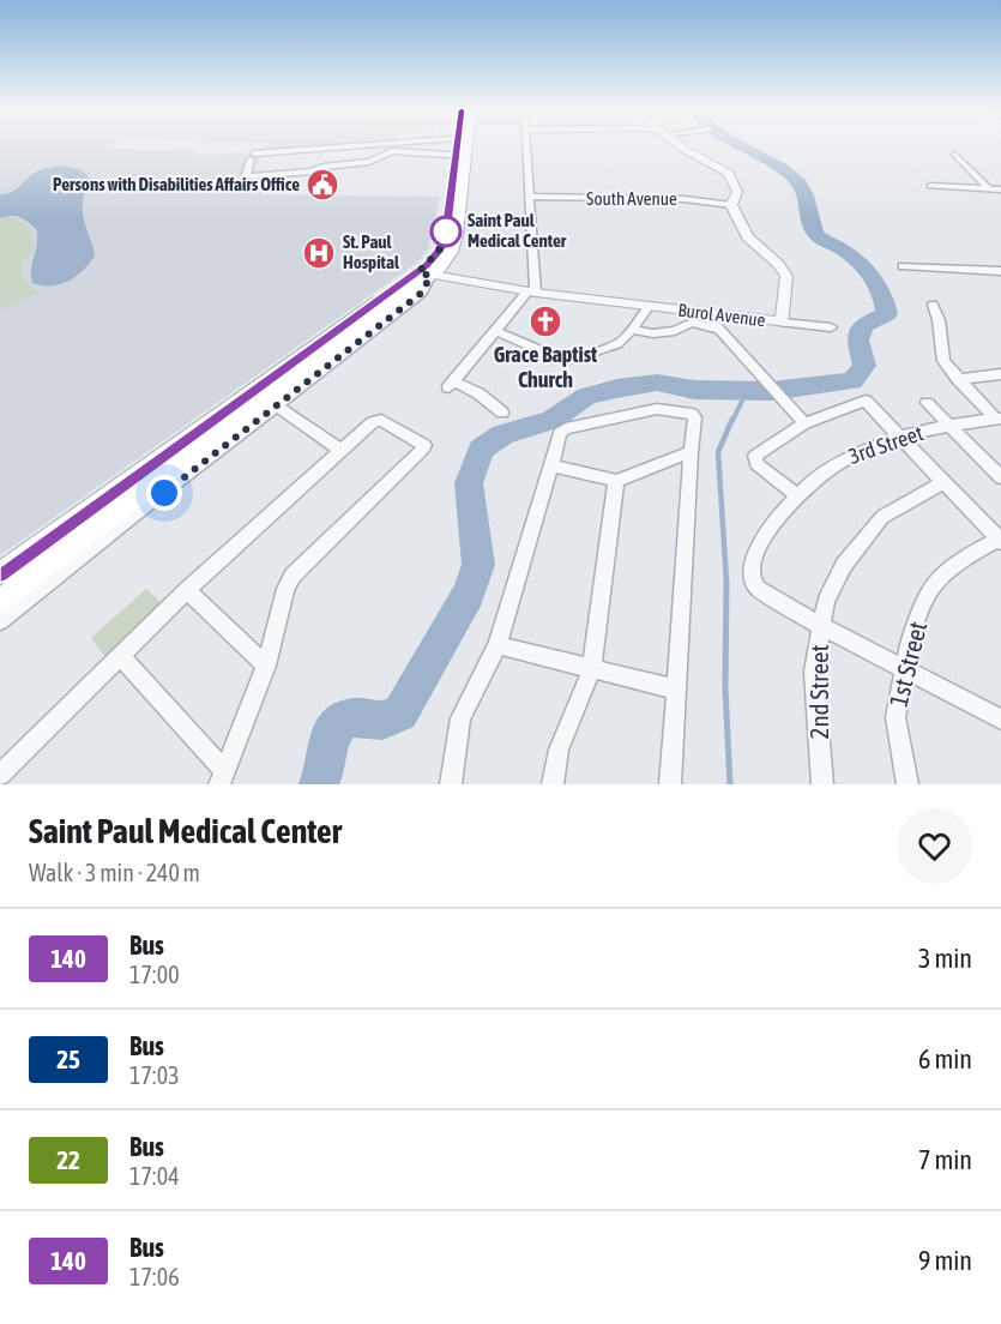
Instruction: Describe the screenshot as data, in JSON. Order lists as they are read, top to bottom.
{
  "streets": {
    "street": [
      "South Avenue",
      "Burol Avenue",
      "3rd Street",
      "1st Street",
      "2nd Street"
    ]
  },
  "crossings": [
    ["South Avenue", "Burol Avenue"],
    ["3rd Street", "2nd Street"]
  ],
  "places": {
    "public building": ["Persons with Disabilities Affairs Office"],
    "other": ["Saint Paul Medical Center"],
    "hospital": ["St. Paul Hospital"],
    "church": ["Grace Baptist Church"]
  },
  "lines": ["bus line 140"],
  "page": {
    "heading": ["Saint Paul Medical Center", "Walk · 3 min · 240 m"],
    "list": [
      {
        "mark": "140",
        "name": "Bus",
        "note": "17:00",
        "value": "3 min"
      },
      {
        "mark": "25",
        "name": "Bus",
        "note": "17:03",
        "value": "6 min"
      },
      {
        "mark": "22",
        "name": "Bus",
        "note": "17:04",
        "value": "7 min"
      },
      {
        "mark": "140",
        "name": "Bus",
        "note": "17:06",
        "value": "9 min"
      }
    ]
  }
}
